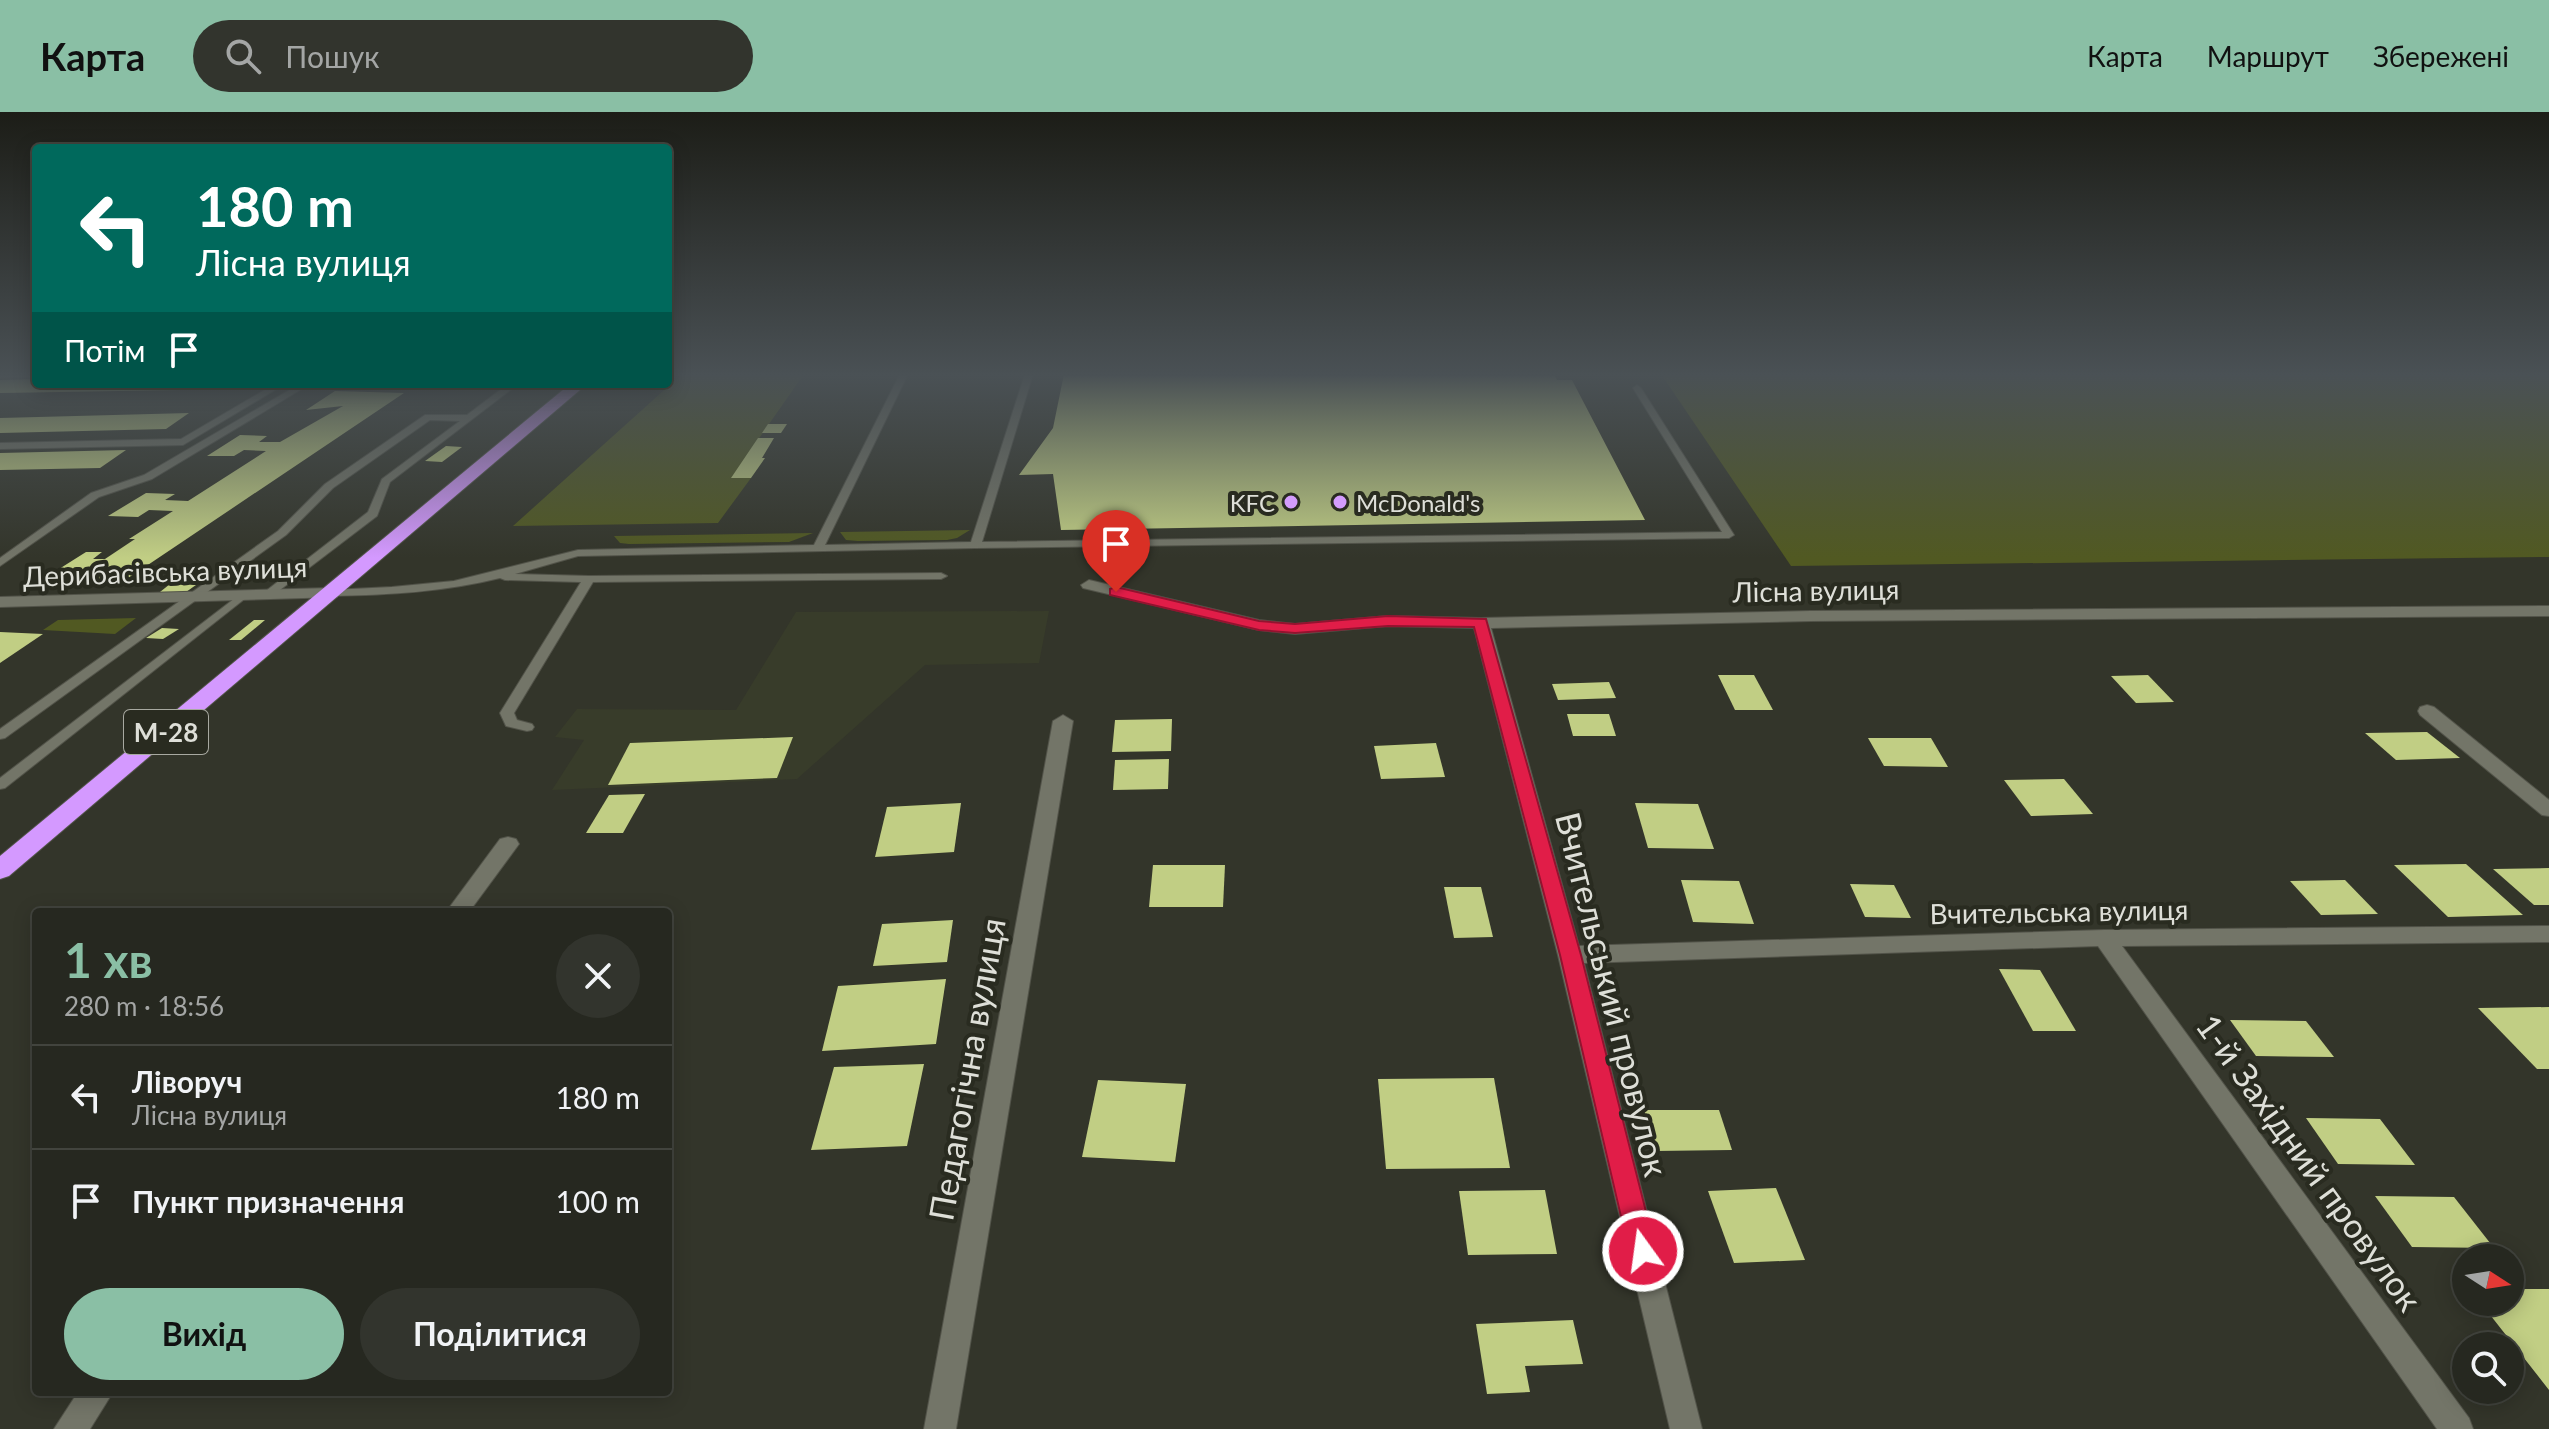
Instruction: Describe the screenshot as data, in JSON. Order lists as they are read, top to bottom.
{
  "streets": {
    "highway": ["М-28"],
    "street": [
      "Дерибасівська вулиця",
      "Лісна вулиця",
      "Вчительська вулиця",
      "Вчительський провулок",
      "Педагогічна вулиця",
      "1-й Західний провулок"
    ]
  },
  "crossings": [
    ["Дерибасівська вулиця", "М-28"],
    ["Лісна вулиця", "Вчительський провулок"],
    ["Вчительська вулиця", "Вчительський провулок"],
    ["Вчительська вулиця", "1-й Західний провулок"]
  ],
  "places": ["KFC", "McDonald's"],
  "north": "right",
  "page": {
    "header": "Карта",
    "search": "Пошук",
    "nav": ["Карта", "Маршрут", "Збережені"],
    "turn": ["180 m", "Лісна вулиця"],
    "then": "Потім",
    "heading": ["1 хв", "280 m · 18:56"],
    "list": [
      {
        "name": "Ліворуч",
        "note": "Лісна вулиця",
        "value": "180 m"
      },
      {
        "name": "Пункт призначення",
        "value": "100 m"
      }
    ],
    "buttons": ["Вихід", "Поділитися"]
  }
}
